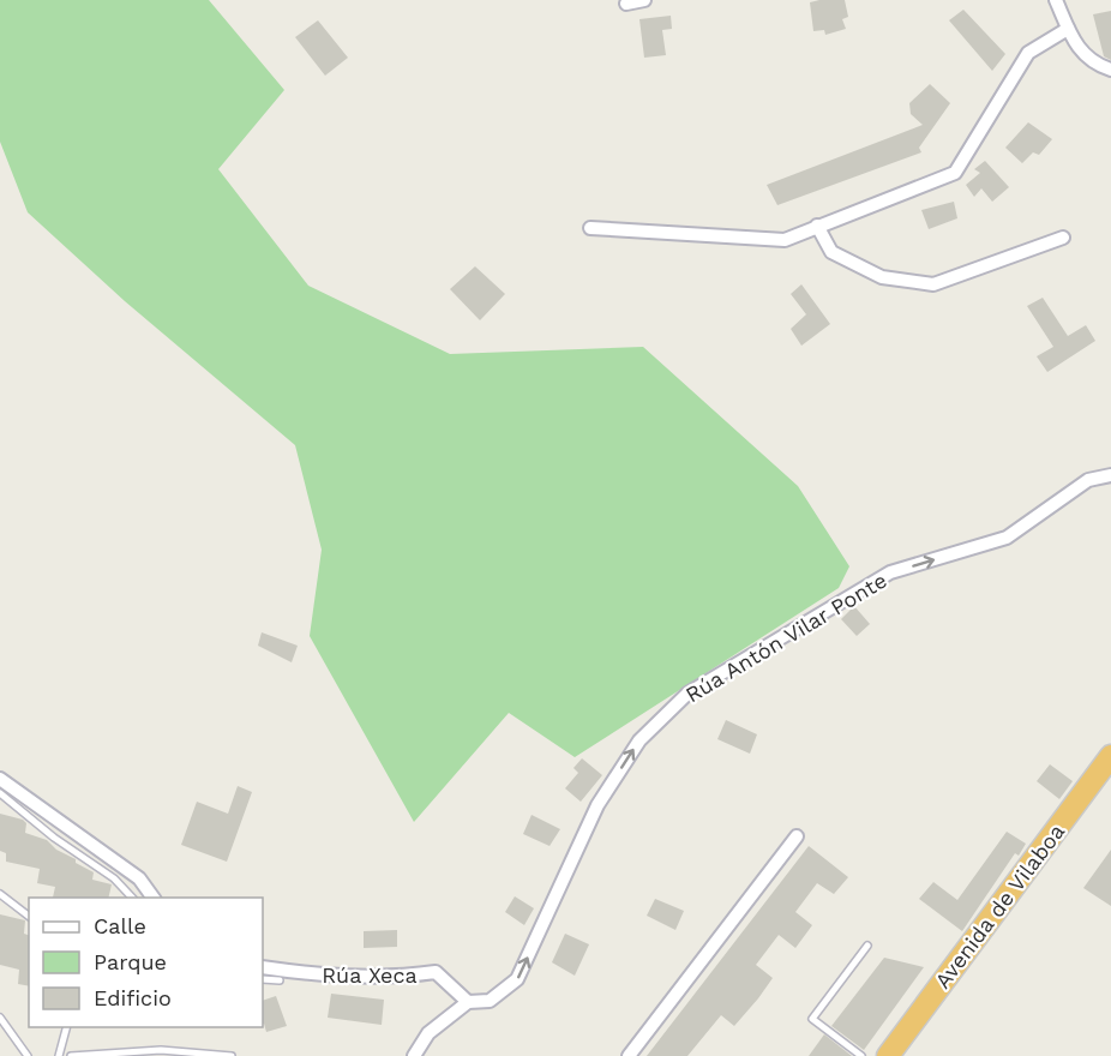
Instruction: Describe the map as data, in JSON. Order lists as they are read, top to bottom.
{
  "streets": {
    "highway": ["Avenida de Vilaboa"],
    "street": ["Rúa Antón Vilar Ponte", "Rúa Xeca"]
  },
  "crossings": [
    ["Rúa Antón Vilar Ponte", "Rúa Xeca"]
  ],
  "one_way": ["Rúa Antón Vilar Ponte"],
  "legend": ["Calle", "Parque", "Edificio"]
}
